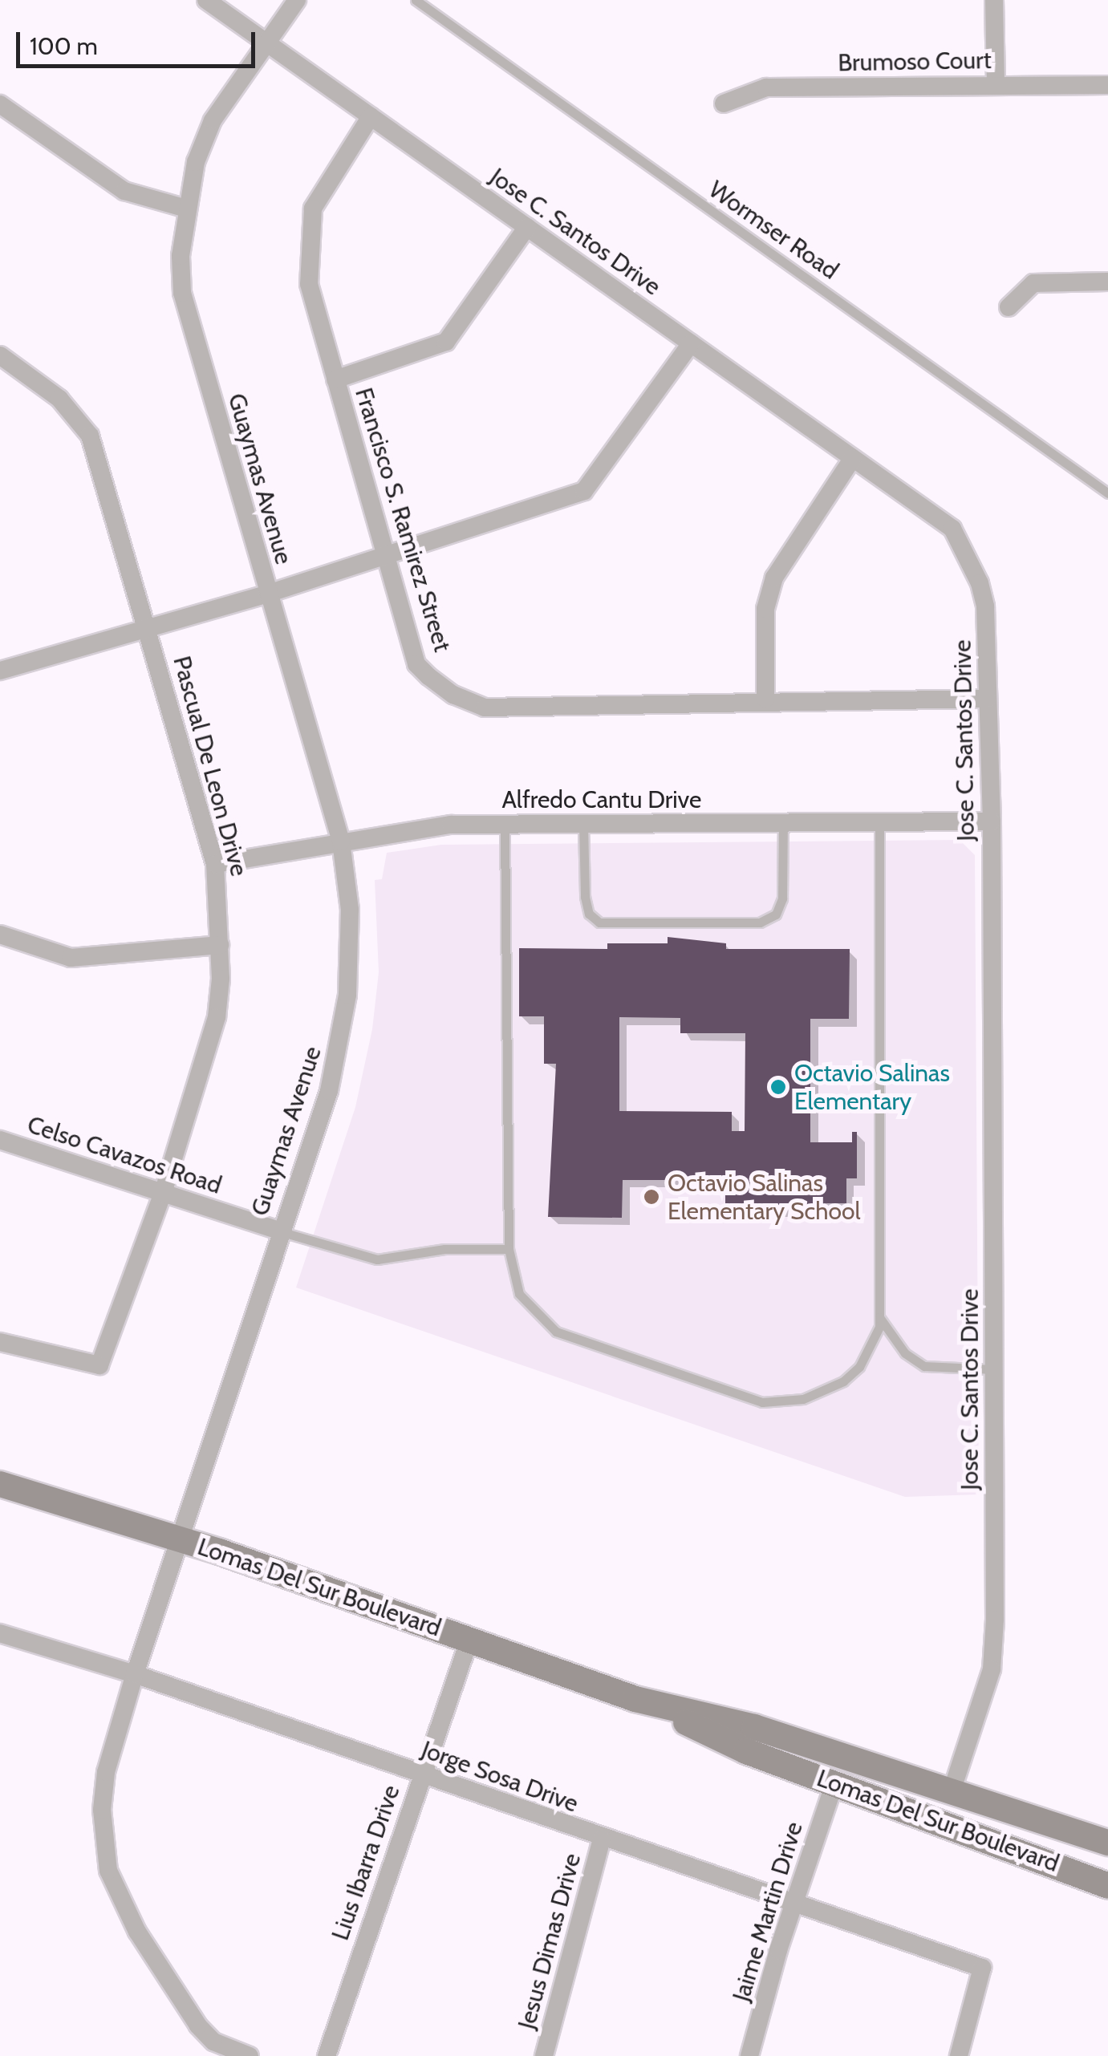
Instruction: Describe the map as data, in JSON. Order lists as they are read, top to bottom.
{
  "streets": {
    "main road": ["Lomas Del Sur Boulevard"],
    "street": [
      "Brumoso Court",
      "Jose C. Santos Drive",
      "Guaymas Avenue",
      "Francisco S. Ramirez Street",
      "Pascual De Leon Drive",
      "Alfredo Cantu Drive",
      "Celso Cavazos Road",
      "Jorge Sosa Drive",
      "Lius Ibarra Drive",
      "Jaime Martin Drive",
      "Jesus Dimas Drive"
    ],
    "lane": ["Wormser Road"]
  },
  "crossings": [
    ["Jose C. Santos Drive", "Guaymas Avenue"],
    ["Jose C. Santos Drive", "Francisco S. Ramirez Street"],
    ["Jose C. Santos Drive", "Alfredo Cantu Drive"],
    ["Jose C. Santos Drive", "Lomas Del Sur Boulevard"],
    ["Guaymas Avenue", "Alfredo Cantu Drive"],
    ["Guaymas Avenue", "Celso Cavazos Road"],
    ["Guaymas Avenue", "Lomas Del Sur Boulevard"],
    ["Guaymas Avenue", "Jorge Sosa Drive"],
    ["Pascual De Leon Drive", "Alfredo Cantu Drive"],
    ["Pascual De Leon Drive", "Celso Cavazos Road"],
    ["Lomas Del Sur Boulevard", "Lius Ibarra Drive"],
    ["Lomas Del Sur Boulevard", "Jaime Martin Drive"],
    ["Jorge Sosa Drive", "Lius Ibarra Drive"],
    ["Jorge Sosa Drive", "Jaime Martin Drive"],
    ["Jorge Sosa Drive", "Jesus Dimas Drive"]
  ],
  "places": ["Octavio Salinas Elementary", "Octavio Salinas Elementary School"],
  "scale_bar": "100 m"
}
